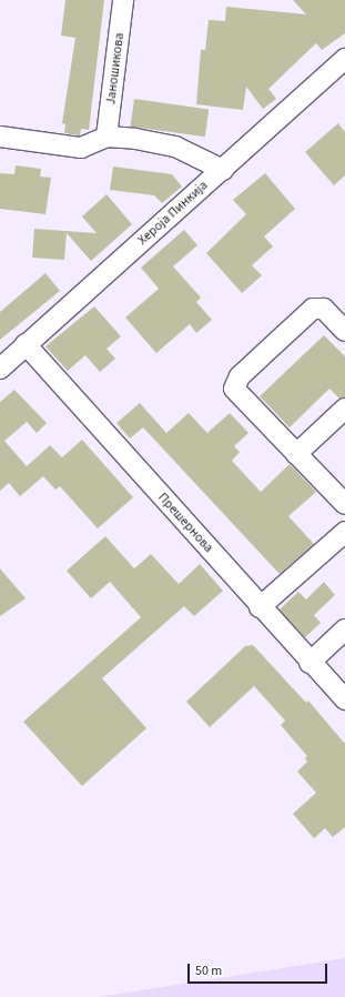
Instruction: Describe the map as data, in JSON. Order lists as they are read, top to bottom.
{
  "streets": {
    "street": ["Јаношикова", "Хероја Пинкија", "Прешернова"]
  },
  "crossings": [
    ["Хероја Пинкија", "Прешернова"]
  ],
  "scale_bar": "50 m"
}
